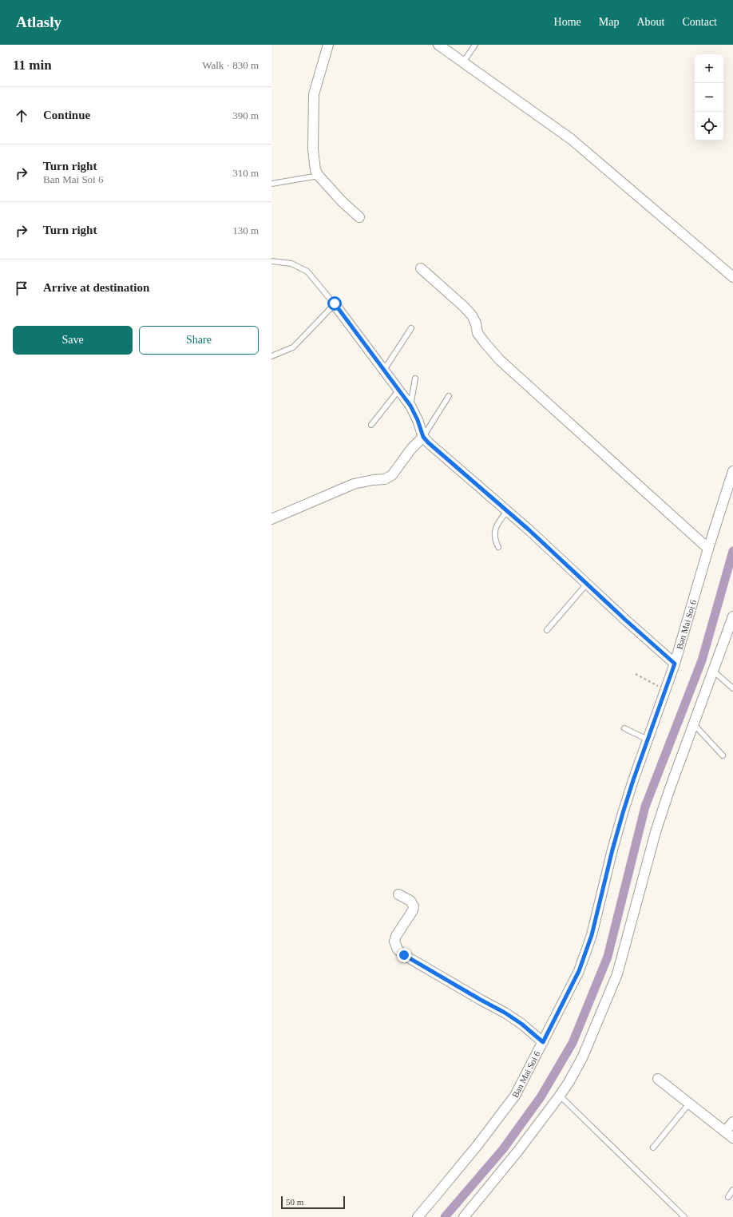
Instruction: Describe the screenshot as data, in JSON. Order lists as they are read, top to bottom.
{
  "streets": {
    "street": ["Ban Mai Soi 6"]
  },
  "scale_bar": "50 m",
  "page": {
    "header": "Atlasly",
    "nav": [
      "Home",
      "Map",
      "About",
      "Contact"
    ],
    "heading": ["11 min", "Walk · 830 m"],
    "map_buttons": ["+", "−"],
    "list": [
      ["Continue", "390 m"],
      ["Turn right", "Ban Mai Soi 6", "310 m"],
      ["Turn right", "130 m"],
      "Arrive at destination"
    ],
    "buttons": ["Save", "Share"],
    "scale": "50 m"
  }
}
